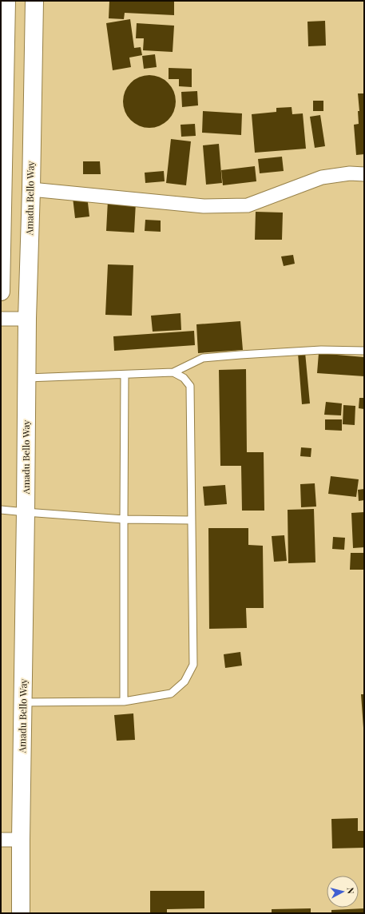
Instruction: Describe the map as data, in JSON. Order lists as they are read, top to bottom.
{
  "streets": {
    "main road": ["Amadu Bello Way"]
  },
  "north": "right"
}
